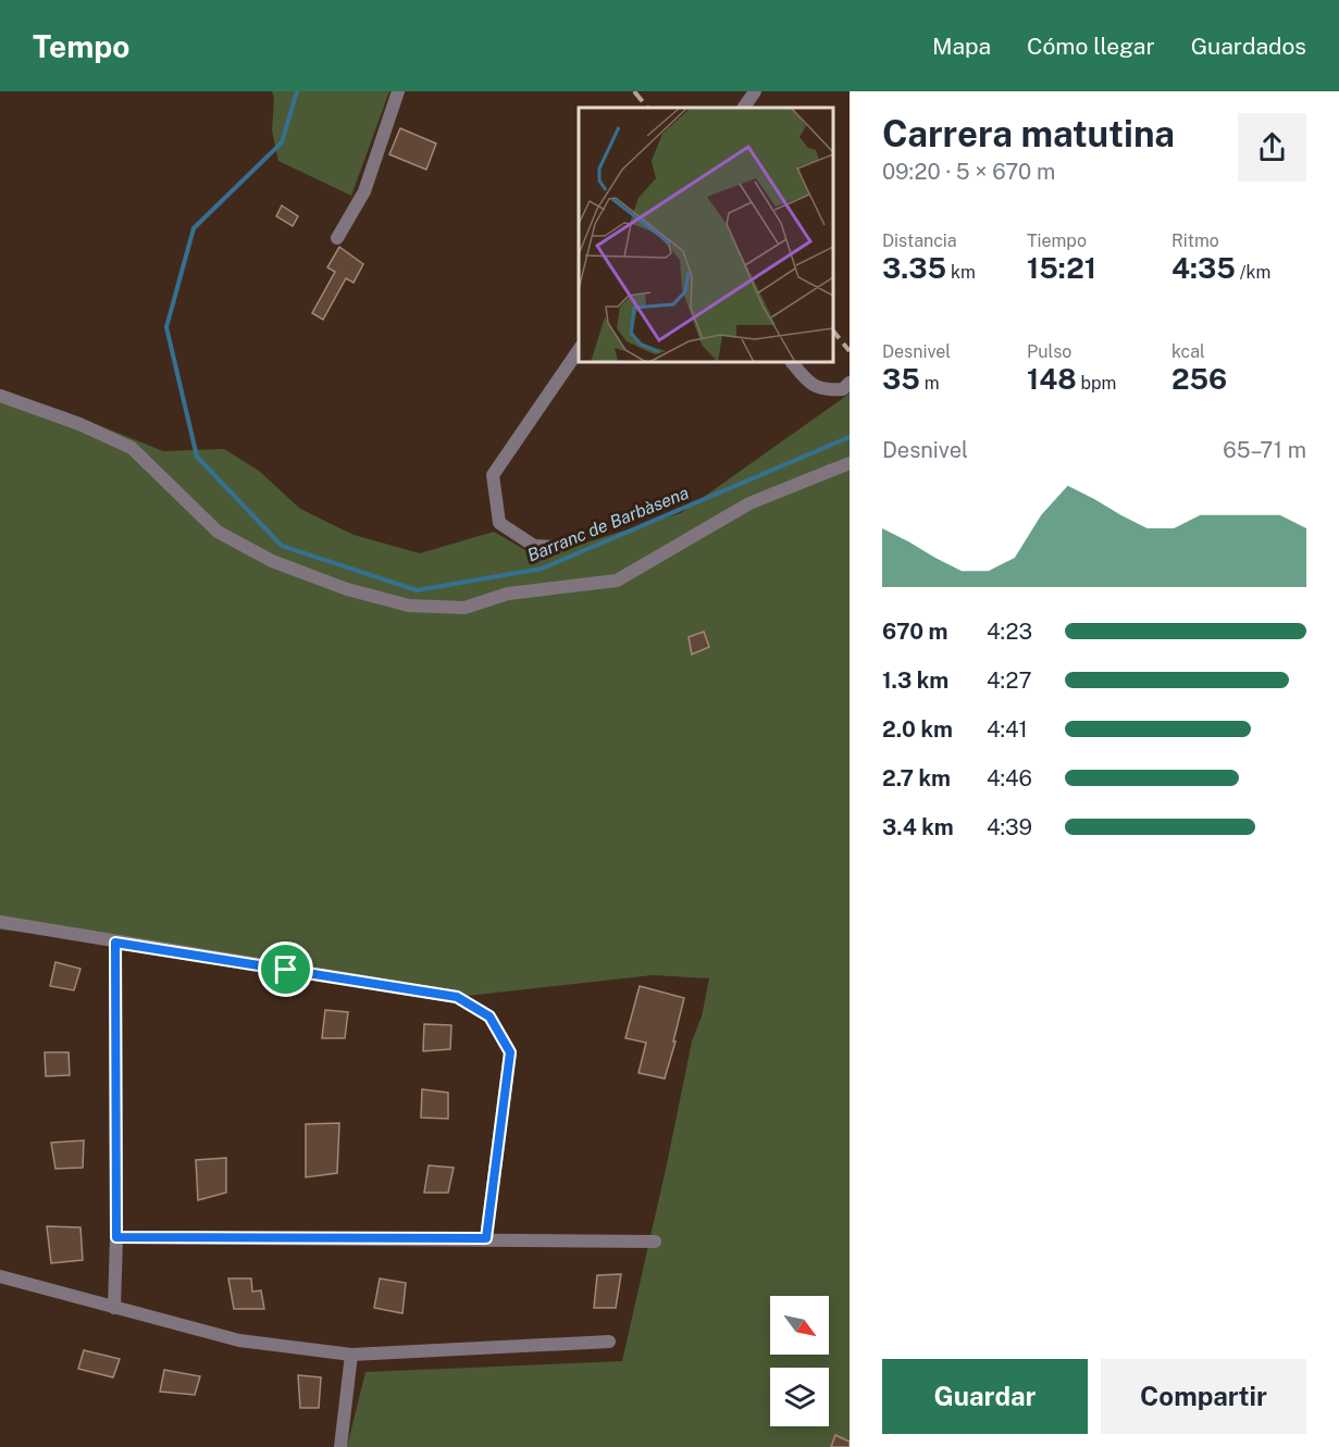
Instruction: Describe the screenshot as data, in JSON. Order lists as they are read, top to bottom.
{
  "water": ["Barranc de Barbàsena"],
  "north": "bottom right",
  "page": {
    "header": "Tempo",
    "nav": ["Mapa", "Cómo llegar", "Guardados"],
    "heading": ["Carrera matutina", "09:20 · 5 × 670 m"],
    "stats": [
      ["Distancia", "3.35 km"],
      ["Tiempo", "15:21"],
      ["Ritmo", "4:35 /km"],
      ["Desnivel", "35 m"],
      ["Pulso", "148 bpm"],
      ["kcal", "256"]
    ],
    "chart": ["Desnivel", "65–71 m"],
    "list": [
      {
        "name": "670 m",
        "note": "4:23"
      },
      {
        "name": "1.3 km",
        "note": "4:27"
      },
      {
        "name": "2.0 km",
        "note": "4:41"
      },
      {
        "name": "2.7 km",
        "note": "4:46"
      },
      {
        "name": "3.4 km",
        "note": "4:39"
      }
    ],
    "buttons": ["Guardar", "Compartir"]
  }
}
